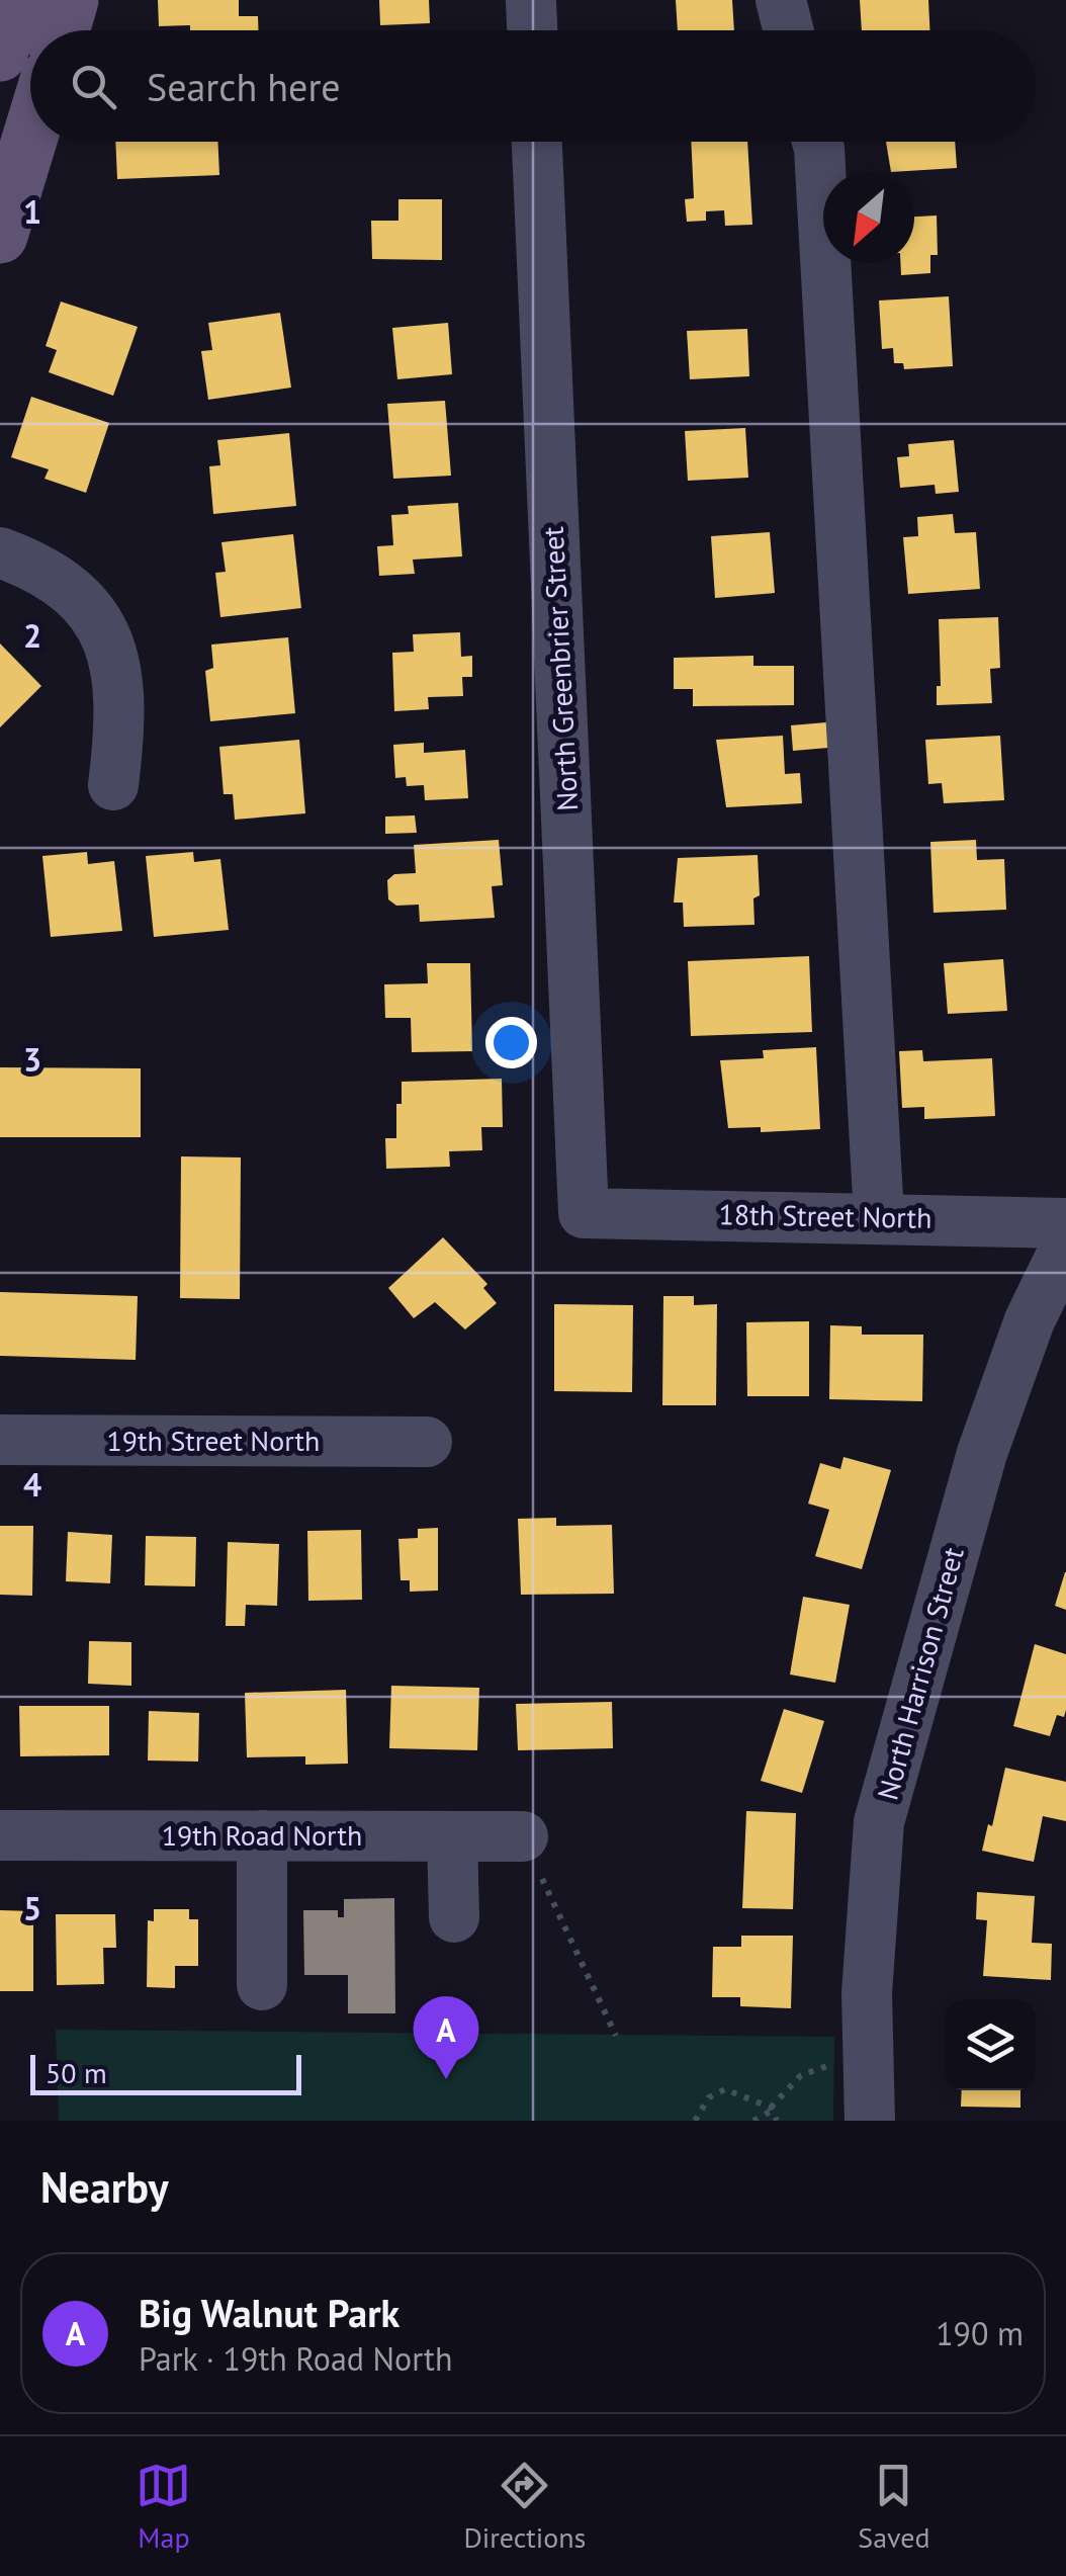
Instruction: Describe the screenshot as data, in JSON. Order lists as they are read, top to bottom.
{
  "streets": {
    "street": [
      "North Greenbrier Street",
      "18th Street North",
      "19th Street North",
      "North Harrison Street",
      "19th Road North"
    ]
  },
  "crossings": [
    ["North Greenbrier Street", "18th Street North"]
  ],
  "scale_bar": "50 m",
  "north": "bottom left",
  "page": {
    "search": "Search here",
    "pins": "A",
    "scale": "50 m",
    "heading": "Nearby",
    "list": [
      {
        "mark": "A",
        "name": "Big Walnut Park",
        "note": "Park · 19th Road North",
        "value": "190 m"
      }
    ],
    "nav": ["Map", "Directions", "Saved"]
  },
  "grid": {
    "rows": [
      "1",
      "2",
      "3",
      "4",
      "5"
    ]
  }
}
